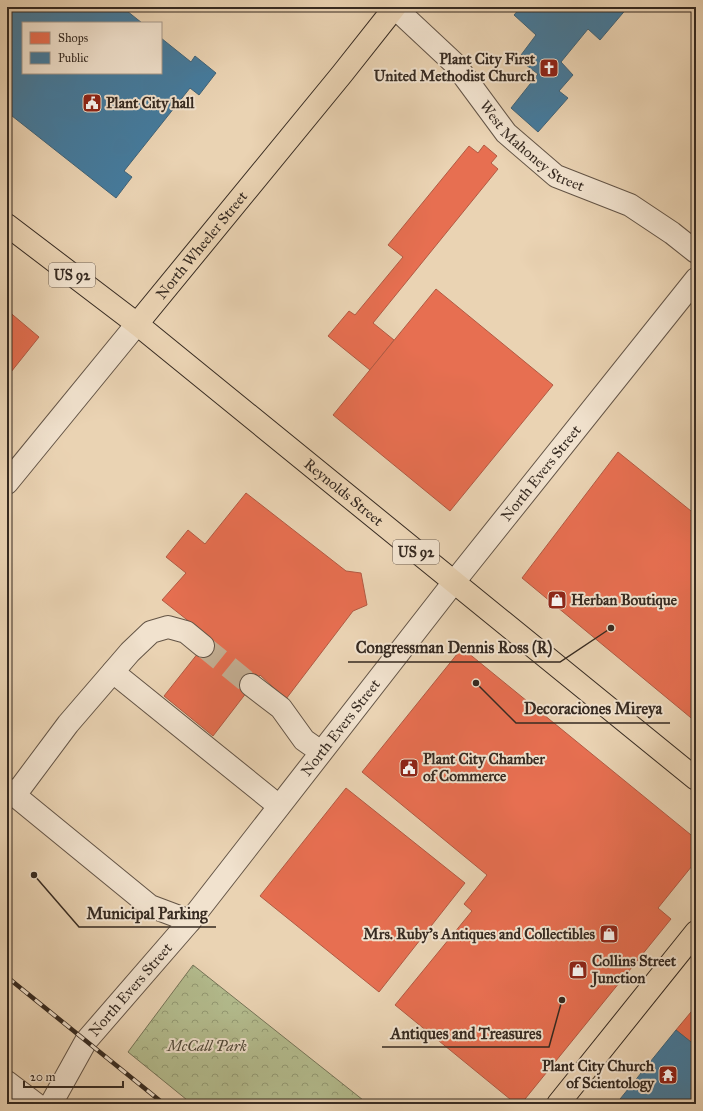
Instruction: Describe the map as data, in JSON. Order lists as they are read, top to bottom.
{
  "streets": {
    "main road": ["North Wheeler Street", "US 92", "Reynolds Street"],
    "street": ["West Mahoney Street", "North Evers Street"]
  },
  "crossings": [
    ["West Mahoney Street", "North Wheeler Street"],
    ["North Wheeler Street", "Reynolds Street"],
    ["North Evers Street", "Reynolds Street"]
  ],
  "parks": ["McCall Park"],
  "places": {
    "church": ["Plant City First United Methodist Church"],
    "public building": ["Plant City hall", "Plant City Chamber of Commerce"],
    "shop": ["Herban Boutique", "Mrs. Ruby's Antiques and Collectibles", "Collins Street Junction"],
    "other": [
      "Congressman Dennis Ross (R)",
      "Decoraciones Mireya",
      "Municipal Parking",
      "Antiques and Treasures"
    ],
    "temple": ["Plant City Church of Scientology"]
  },
  "legend": ["Shops", "Public"],
  "scale_bar": "20 m"
}
